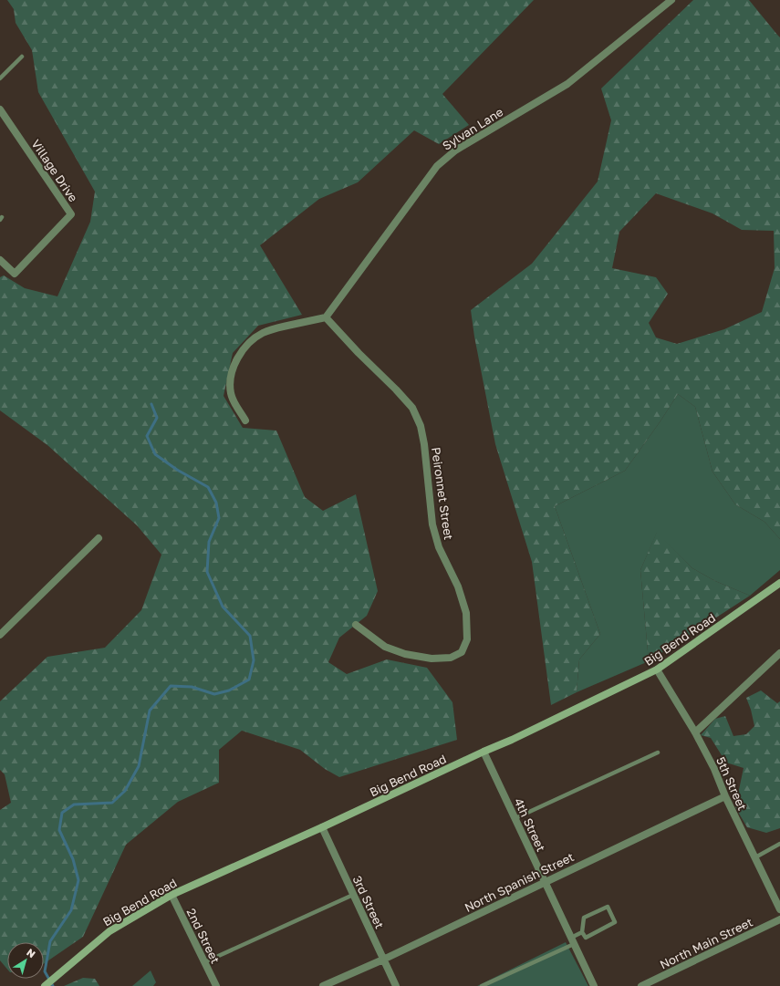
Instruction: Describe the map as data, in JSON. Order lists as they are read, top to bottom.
{
  "streets": {
    "main road": ["Big Bend Road"],
    "street": [
      "Sylvan Lane",
      "Village Drive",
      "Peironnet Street",
      "5th Street",
      "4th Street",
      "North Spanish Street",
      "3rd Street",
      "2nd Street",
      "North Main Street"
    ]
  },
  "crossings": [
    ["Sylvan Lane", "Peironnet Street"],
    ["Big Bend Road", "5th Street"],
    ["Big Bend Road", "4th Street"],
    ["Big Bend Road", "3rd Street"],
    ["Big Bend Road", "2nd Street"],
    ["5th Street", "North Spanish Street"],
    ["4th Street", "North Spanish Street"],
    ["North Spanish Street", "3rd Street"]
  ],
  "north": "top right"
}
